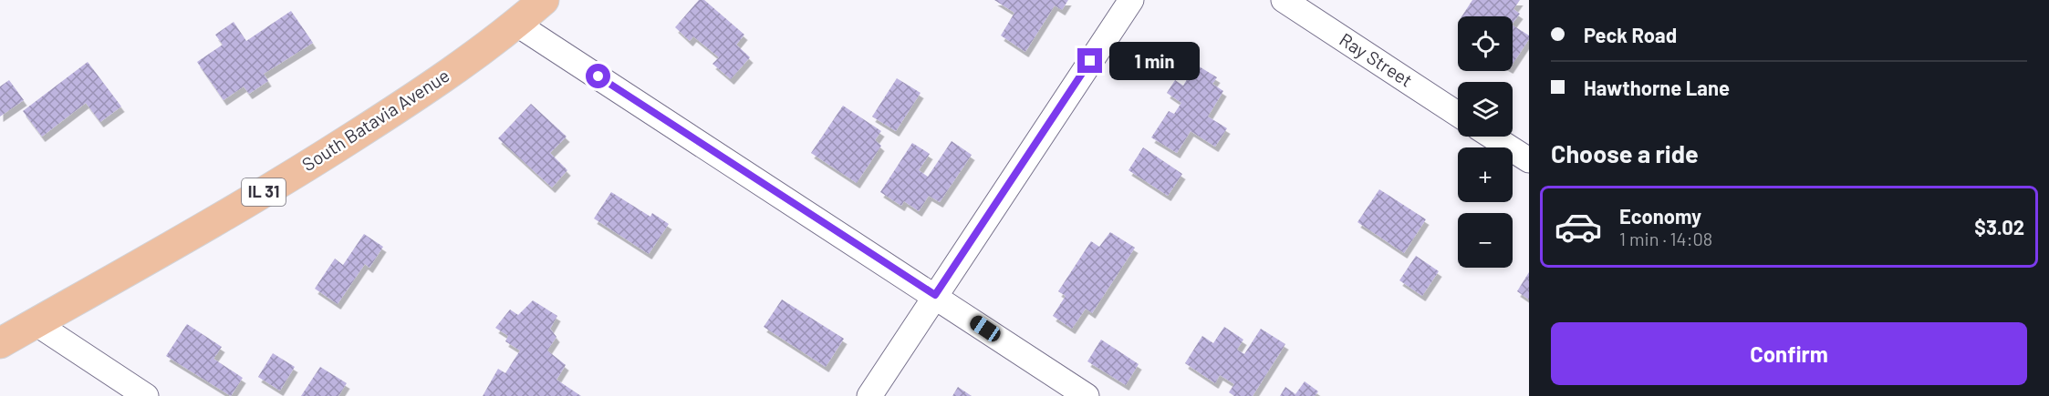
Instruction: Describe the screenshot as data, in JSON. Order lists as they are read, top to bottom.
{
  "streets": {
    "main road": ["South Batavia Avenue", "IL 31"],
    "street": ["Ray Street"]
  },
  "page": {
    "banner": ["Peck Road", "Hawthorne Lane"],
    "map_buttons": ["+", "−"],
    "bubble": "1 min",
    "heading": "Choose a ride",
    "list": [
      {
        "name": "Economy",
        "note": "1 min · 14:08",
        "value": "$3.02"
      }
    ],
    "buttons": "Confirm"
  }
}
